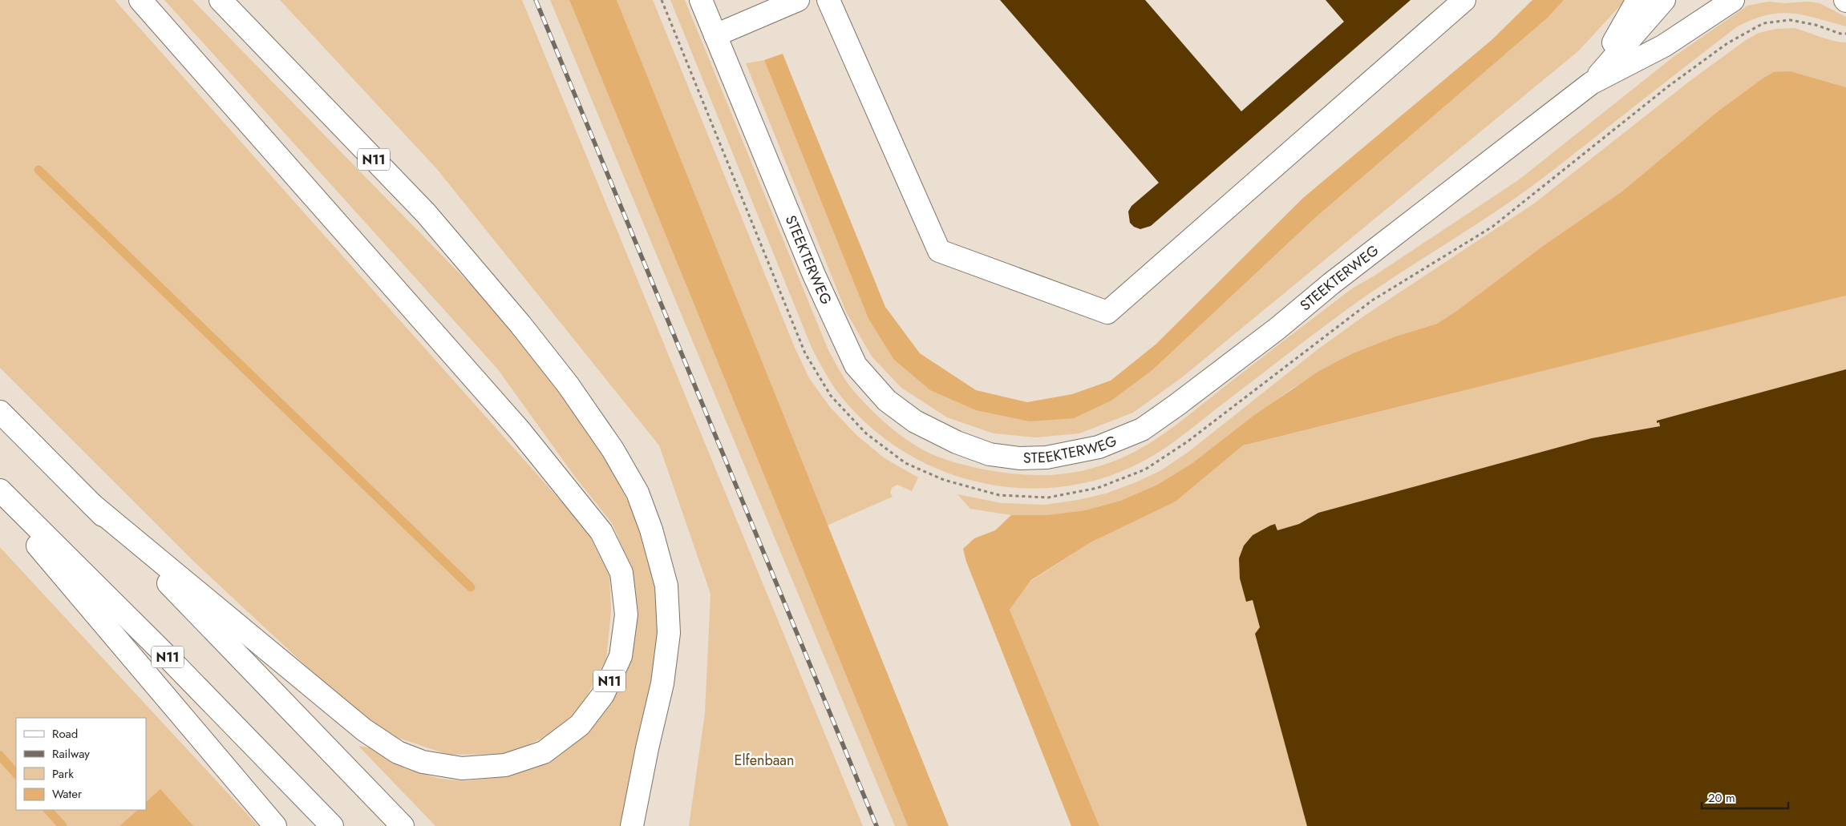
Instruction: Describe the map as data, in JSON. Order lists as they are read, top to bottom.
{
  "streets": {
    "main road": ["N11", "STEEKTERWEG"]
  },
  "parks": ["Elfenbaan"],
  "legend": [
    "Road",
    "Railway",
    "Park",
    "Water"
  ],
  "scale_bar": "20 m"
}
